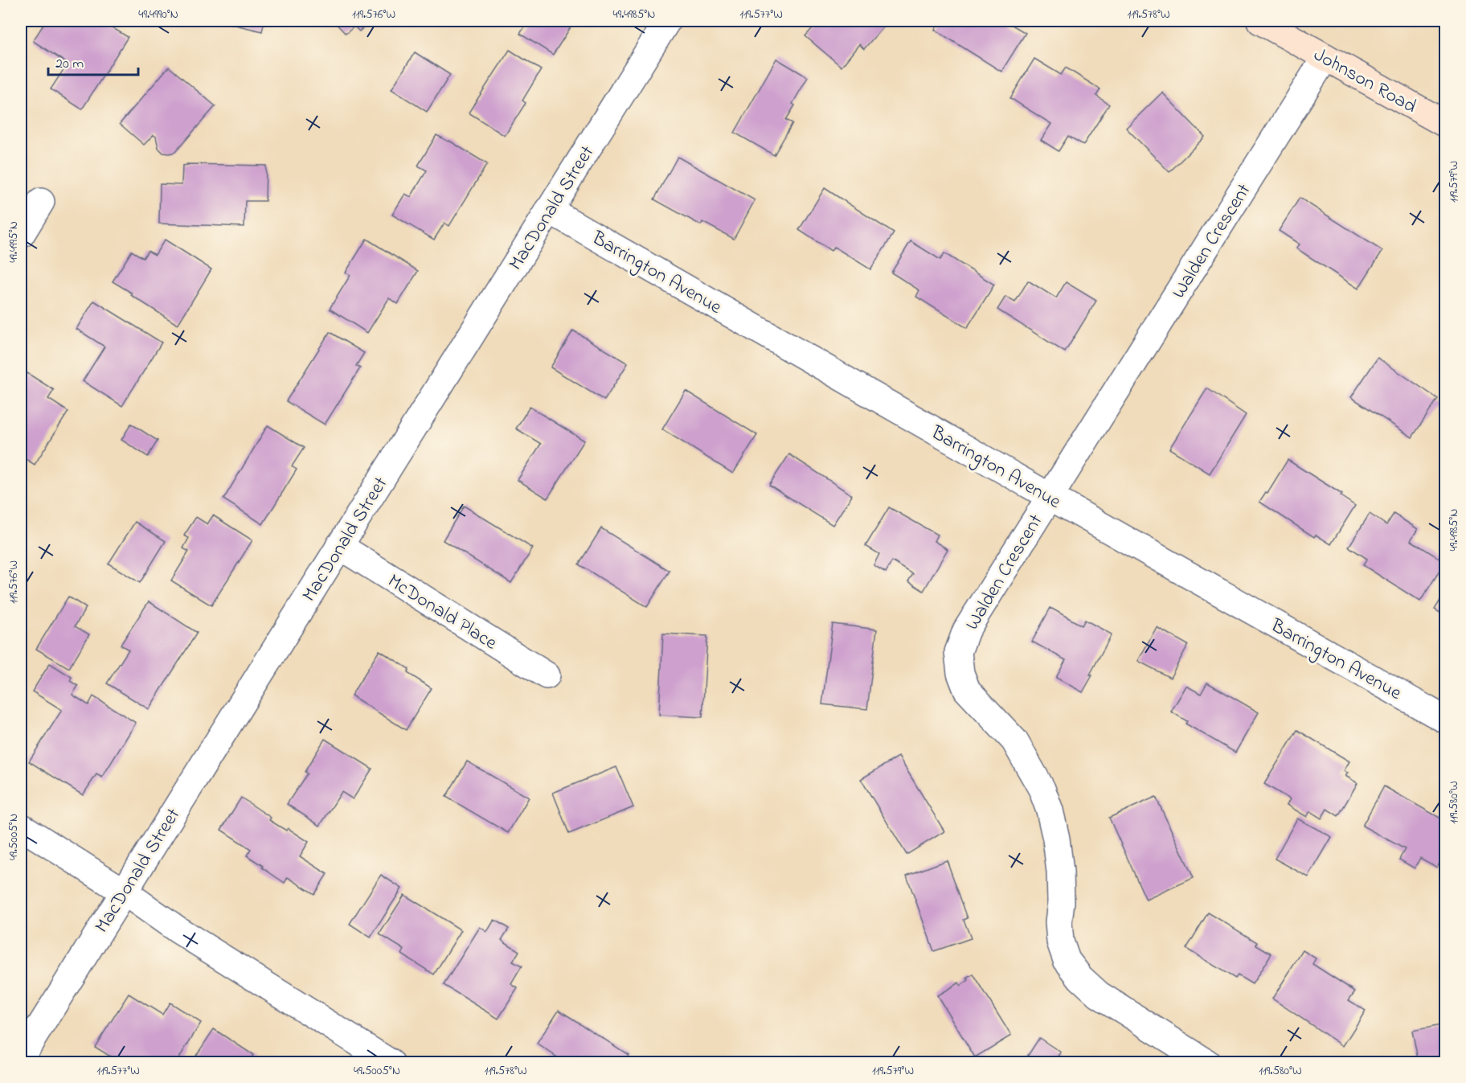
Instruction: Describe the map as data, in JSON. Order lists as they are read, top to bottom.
{
  "streets": {
    "main road": ["Johnson Road"],
    "street": [
      "MacDonald Street",
      "Walden Crescent",
      "Barrington Avenue",
      "McDonald Place"
    ]
  },
  "crossings": [
    ["Johnson Road", "Walden Crescent"],
    ["MacDonald Street", "Barrington Avenue"],
    ["MacDonald Street", "McDonald Place"],
    ["Walden Crescent", "Barrington Avenue"]
  ],
  "scale_bar": "20 m",
  "coordinates": [
    "49.4990°N",
    "119.576°W",
    "49.4985°N",
    "119.577°W",
    "119.578°W",
    "119.579°W",
    "49.4995°N",
    "119.580°W",
    "49.5005°N"
  ]
}
